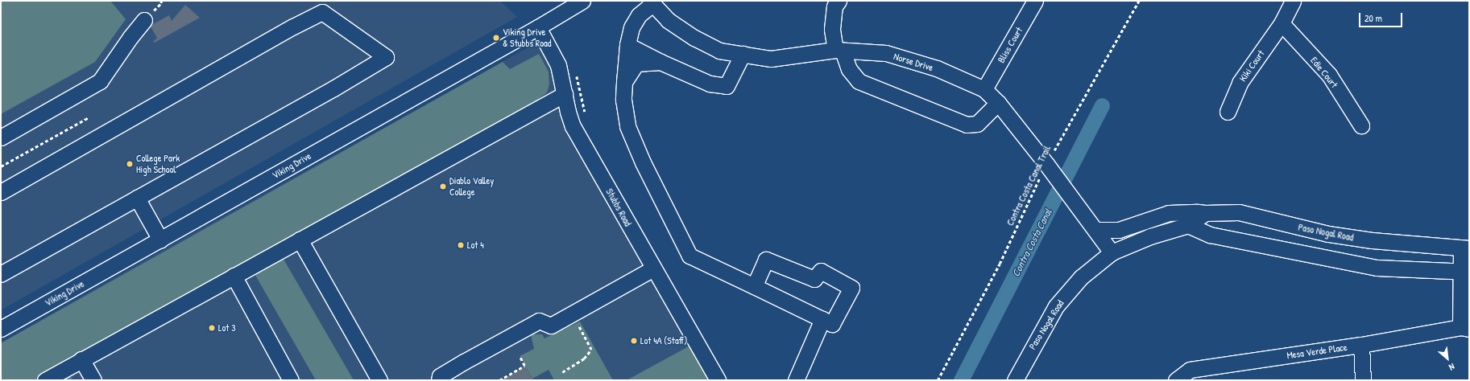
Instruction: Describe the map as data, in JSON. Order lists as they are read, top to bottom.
{
  "streets": {
    "street": [
      "Bliss Court",
      "Norse Drive",
      "Kiki Court",
      "Edie Court",
      "Viking Drive",
      "Stubbs Road",
      "Paso Nogal Road",
      "Mesa Verde Place"
    ],
    "path": ["Contra Costa Canal Trail"]
  },
  "crossings": [
    ["Bliss Court", "Norse Drive"],
    ["Norse Drive", "Contra Costa Canal Trail"],
    ["Norse Drive", "Paso Nogal Road"],
    ["Kiki Court", "Edie Court"],
    ["Viking Drive", "Stubbs Road"]
  ],
  "water": ["Contra Costa Canal"],
  "places": [
    "Viking Drive & Stubbs Road",
    "College Park High School",
    "Diablo Valley College",
    "Lot 4",
    "Lot 3",
    "Lot 4A (Staff)"
  ],
  "scale_bar": "20 m",
  "north": "bottom right"
}
